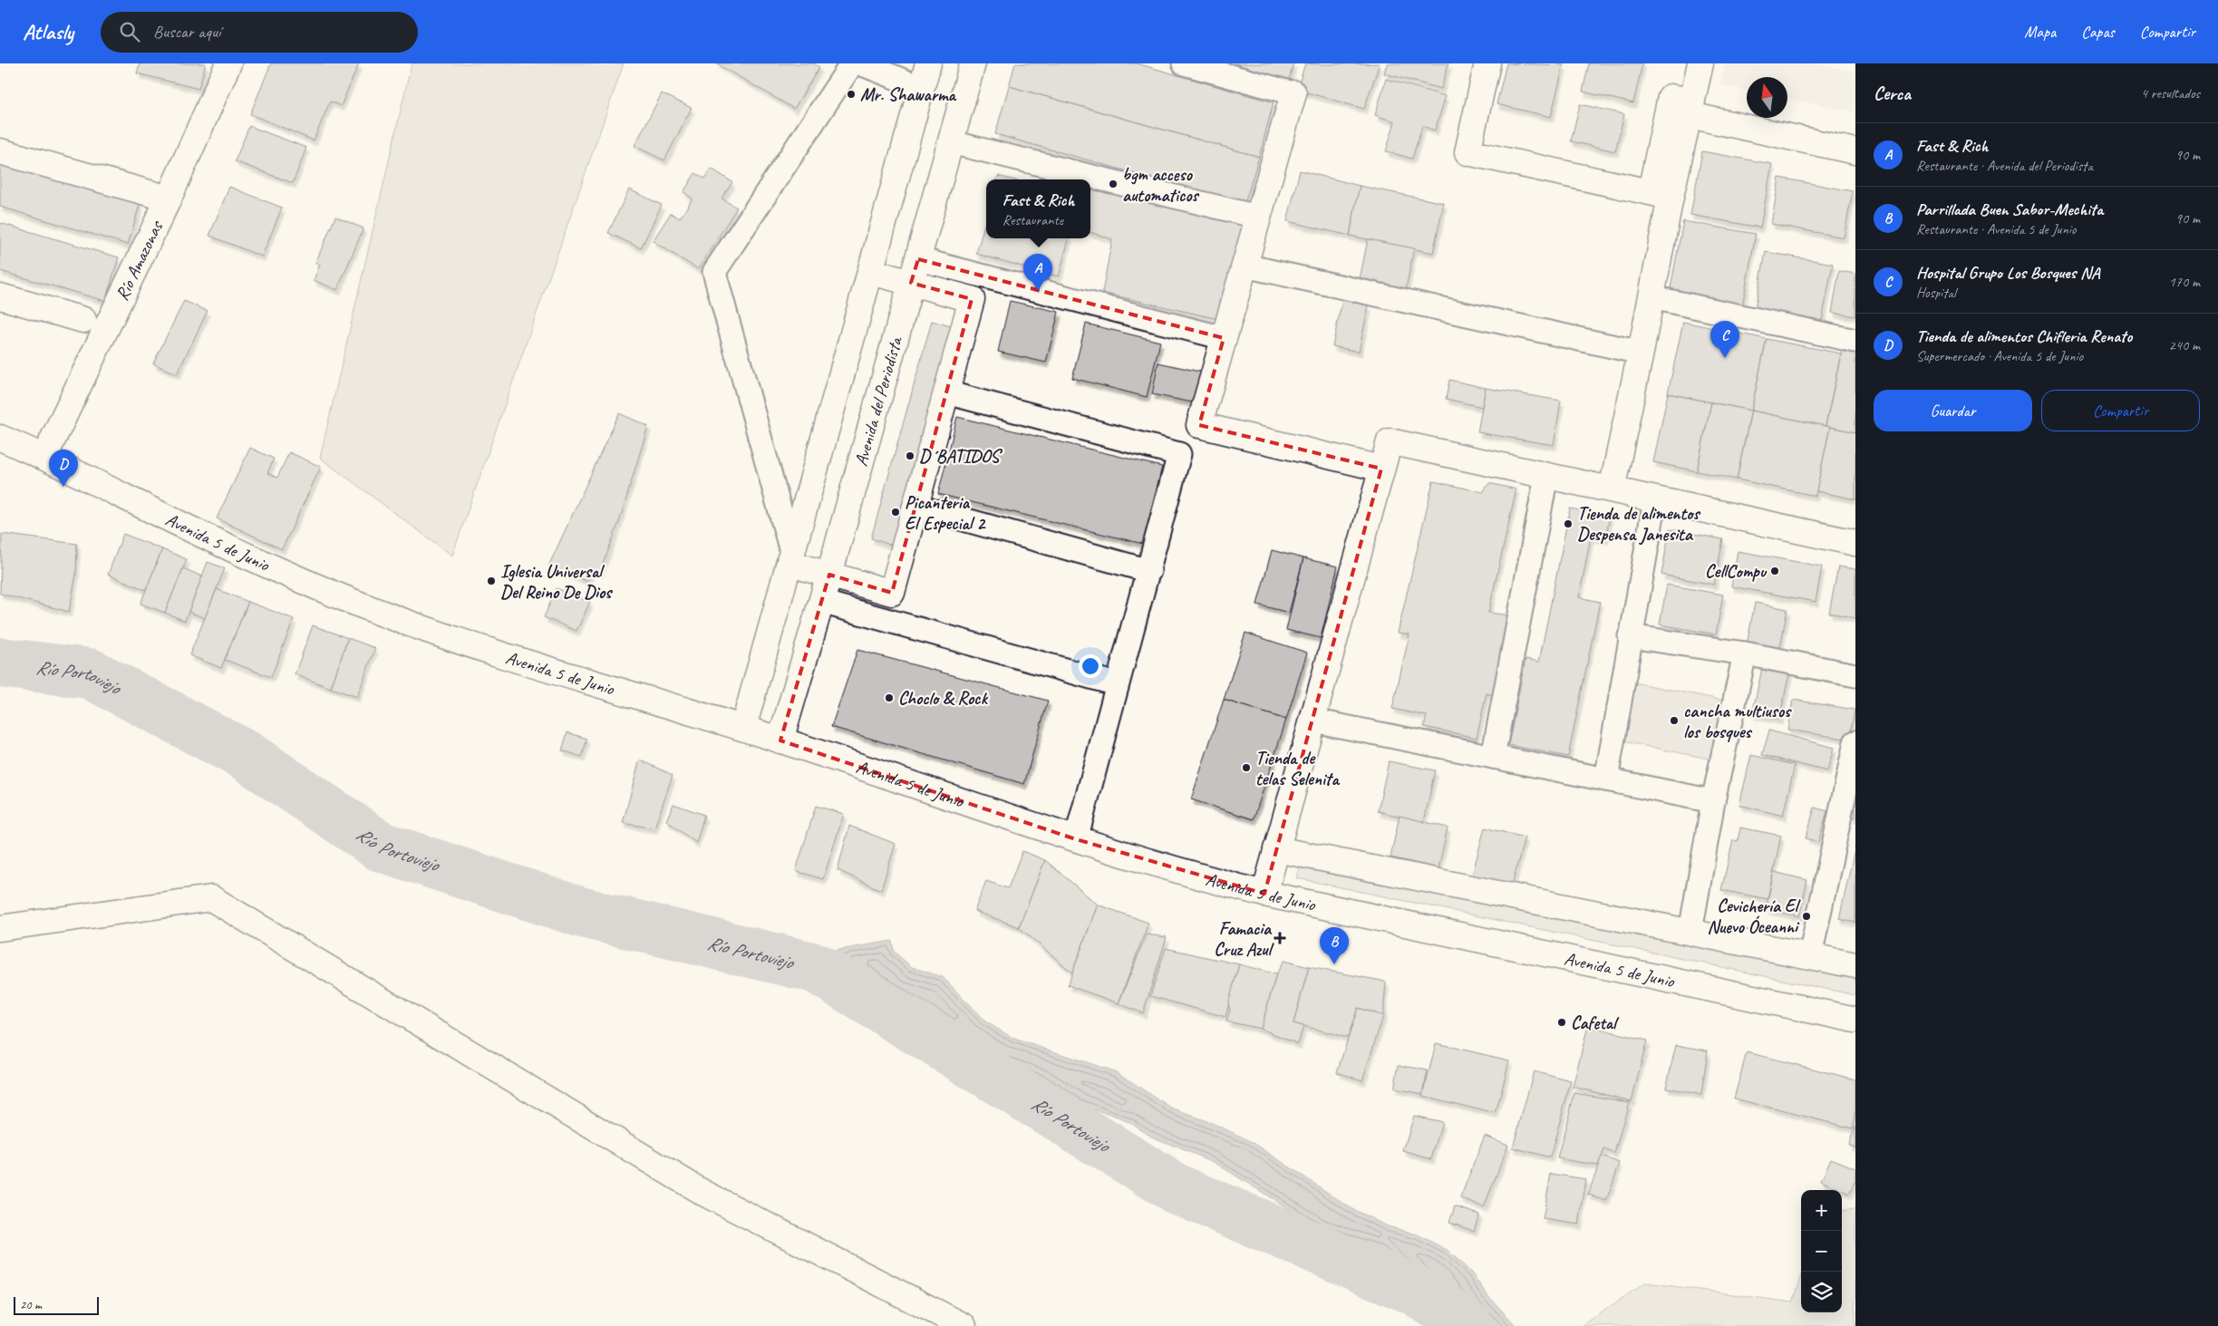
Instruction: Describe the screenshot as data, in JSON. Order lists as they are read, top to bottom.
{
  "streets": {
    "street": ["Río Amazonas", "Avenida del Periodista", "Avenida 5 de Junio"]
  },
  "crossings": [
    ["Río Amazonas", "Avenida 5 de Junio"],
    ["Avenida del Periodista", "Avenida 5 de Junio"]
  ],
  "water": ["Río Portoviejo"],
  "places": {
    "other": [
      "Mr. Shawarma",
      "bgm acceso automaticos",
      "D´BATIDOS",
      "Picanteria El Especial 2",
      "Tienda de alimentos Despensa Janesita",
      "CellCompu",
      "Iglesia Universal Del Reino De Dios",
      "Choclo & Rock",
      "cancha multiusos los bosques",
      "Tienda de telas Selenita",
      "Cevichería El Nuevo Óceanni",
      "Cafetal"
    ],
    "health": ["Famacia Cruz Azul"]
  },
  "scale_bar": "20 m",
  "north": "top",
  "page": {
    "header": "Atlasly",
    "search": "Buscar aquí",
    "nav": ["Mapa", "Capas", "Compartir"],
    "heading": ["Cerca", "4 resultados"],
    "list": [
      {
        "mark": "A",
        "name": "Fast & Rich",
        "note": "Restaurante · Avenida del Periodista",
        "value": "90 m"
      },
      {
        "mark": "B",
        "name": "Parrillada Buen Sabor-Mechita",
        "note": "Restaurante · Avenida 5 de Junio",
        "value": "90 m"
      },
      {
        "mark": "C",
        "name": "Hospital Grupo Los Bosques NA",
        "note": "Hospital",
        "value": "170 m"
      },
      {
        "mark": "D",
        "name": "Tienda de alimentos Chifleria Renato",
        "note": "Supermercado · Avenida 5 de Junio",
        "value": "240 m"
      }
    ],
    "popup": ["Fast & Rich", "Restaurante"],
    "pins": [
      "A",
      "C",
      "D",
      "B"
    ],
    "buttons": ["Guardar", "Compartir"],
    "map_buttons": ["+", "−"],
    "scale": "20 m"
  }
}
